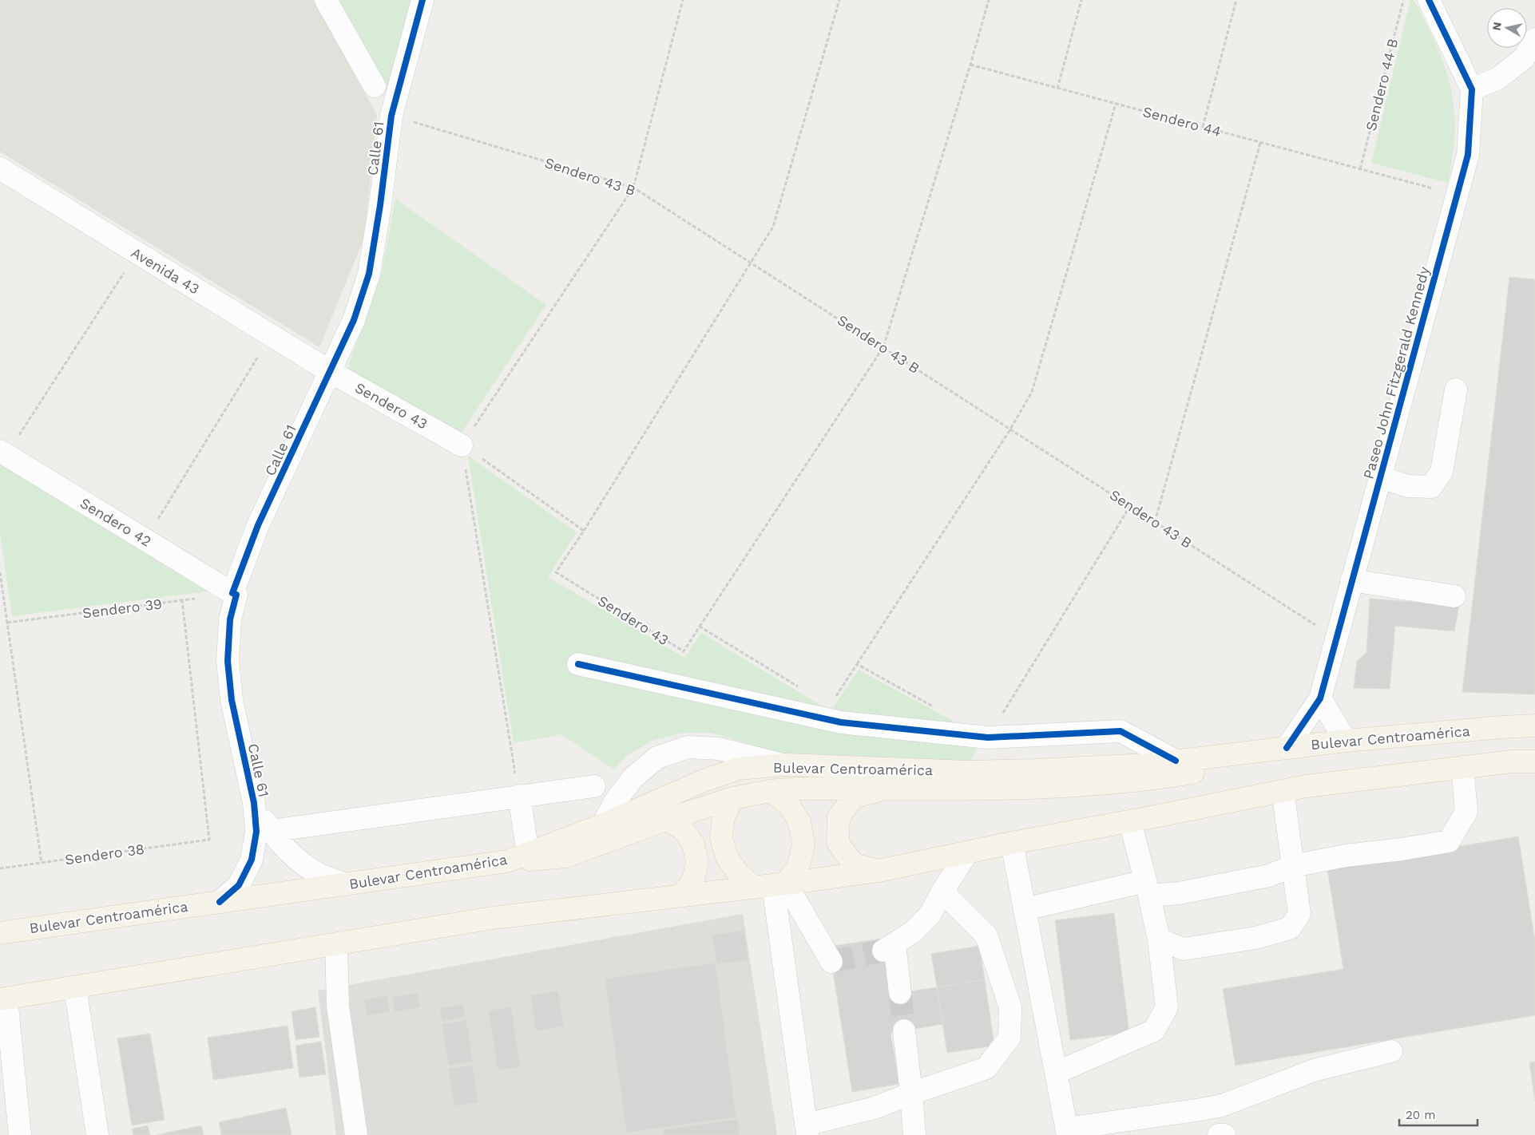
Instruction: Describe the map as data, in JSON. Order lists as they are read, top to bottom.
{
  "streets": {
    "main road": ["Bulevar Centroamérica"],
    "street": [
      "Calle 61",
      "Avenida 43",
      "Paseo John Fitzgerald Kennedy",
      "Sendero 43",
      "Sendero 42"
    ],
    "path": [
      "Sendero 44 B",
      "Sendero 44",
      "Sendero 43 B",
      "Sendero 39",
      "Sendero 38"
    ]
  },
  "crossings": [
    ["Sendero 44 B", "Sendero 44"],
    ["Sendero 44", "Paseo John Fitzgerald Kennedy"],
    ["Calle 61", "Sendero 43 B"],
    ["Calle 61", "Avenida 43"],
    ["Calle 61", "Sendero 43"],
    ["Calle 61", "Sendero 42"],
    ["Calle 61", "Bulevar Centroamérica"],
    ["Sendero 43 B", "Paseo John Fitzgerald Kennedy"],
    ["Avenida 43", "Sendero 43"],
    ["Paseo John Fitzgerald Kennedy", "Bulevar Centroamérica"],
    ["Sendero 39", "Sendero 38"]
  ],
  "scale_bar": "20 m",
  "north": "left"
}
